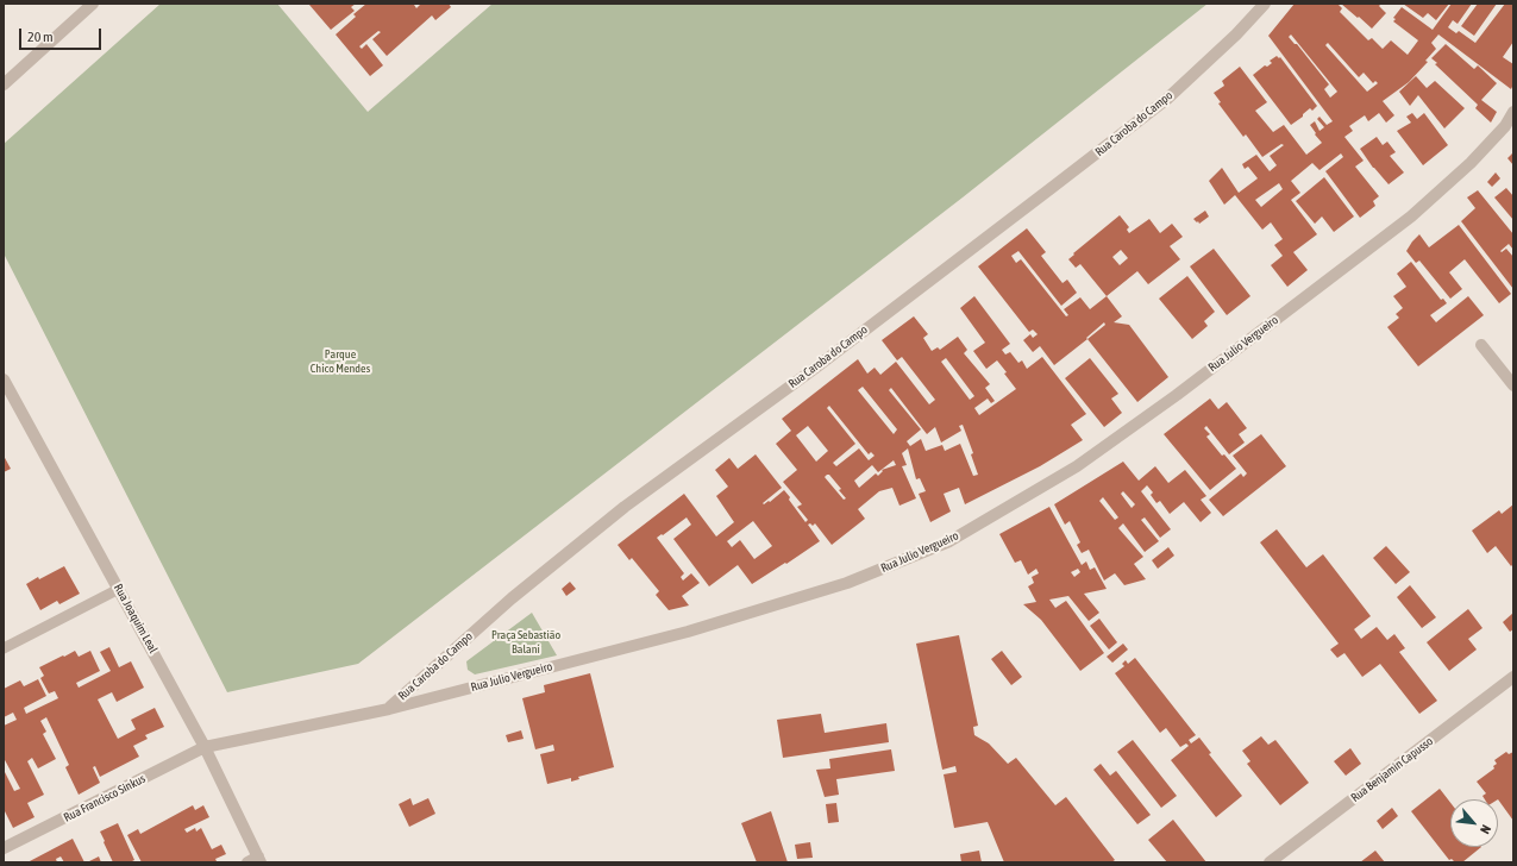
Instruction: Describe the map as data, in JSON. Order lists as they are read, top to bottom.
{
  "streets": {
    "street": [
      "Rua Caroba do Campo",
      "Rua Julio Vergueiro",
      "Rua Joaquim Leal",
      "Rua Benjamin Capusso",
      "Rua Francisco Sinkus"
    ]
  },
  "crossings": [
    ["Rua Caroba do Campo", "Rua Julio Vergueiro"],
    ["Rua Julio Vergueiro", "Rua Joaquim Leal"],
    ["Rua Julio Vergueiro", "Rua Francisco Sinkus"],
    ["Rua Joaquim Leal", "Rua Francisco Sinkus"]
  ],
  "parks": ["Parque Chico Mendes", "Praça Sebastião Balani"],
  "scale_bar": "20 m",
  "north": "bottom right"
}
